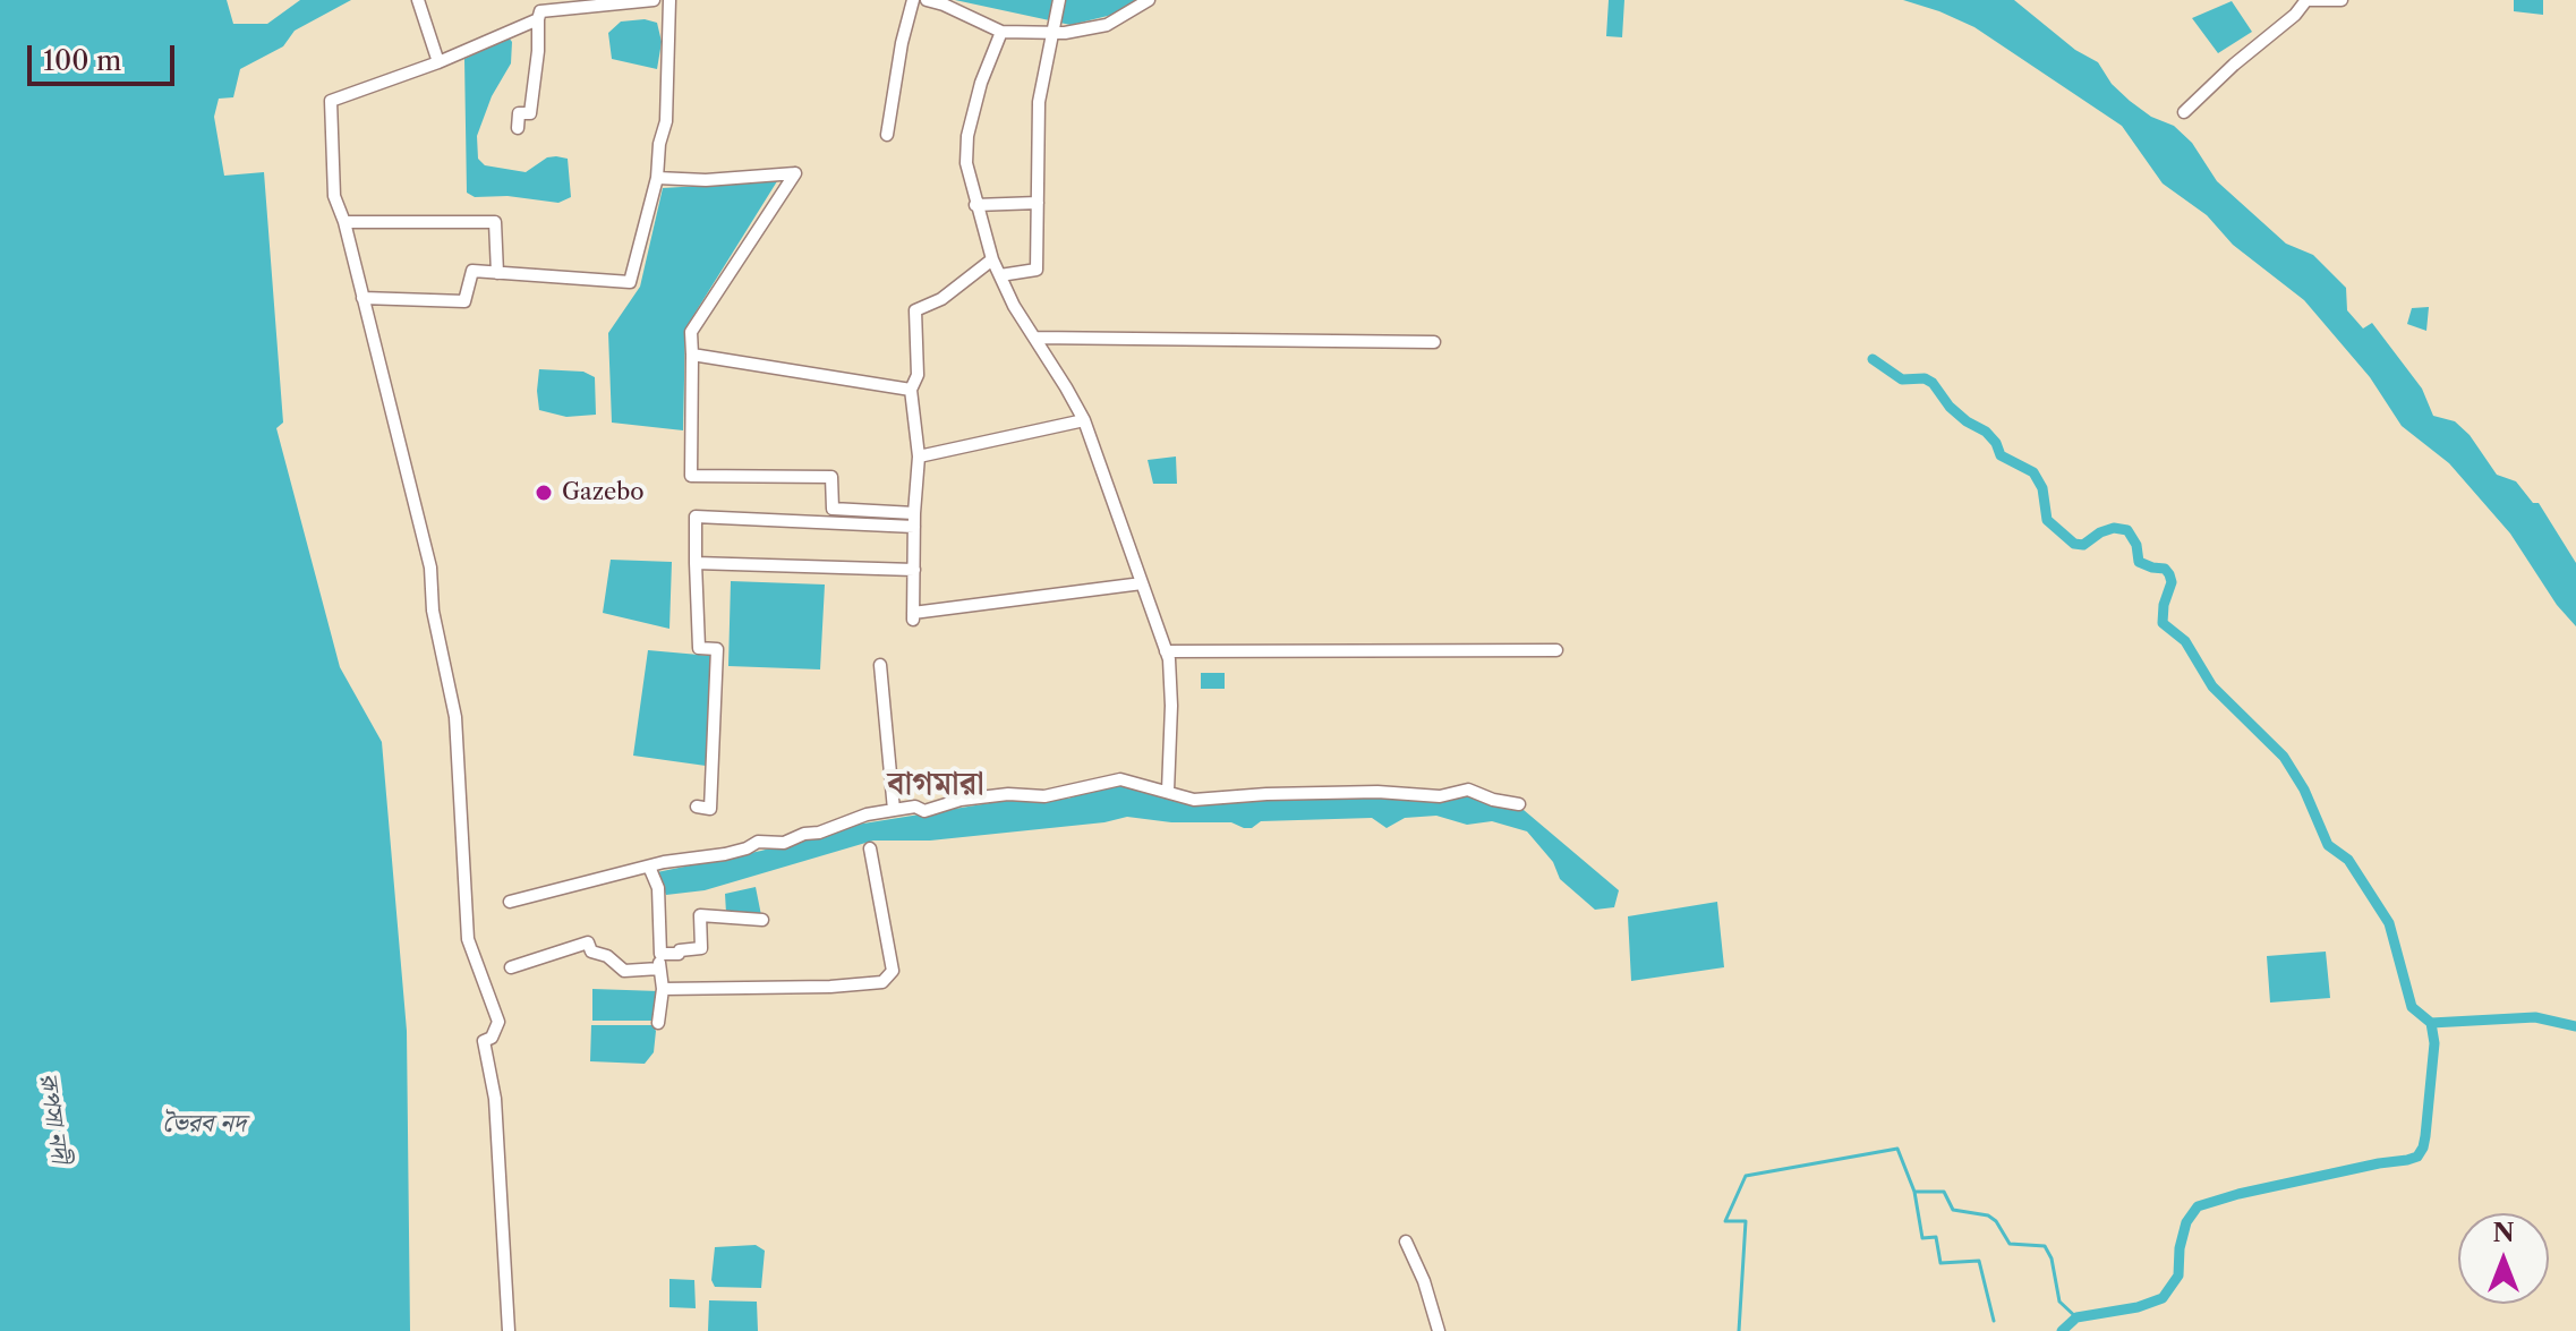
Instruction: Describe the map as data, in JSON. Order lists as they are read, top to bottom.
{
  "districts": ["বাগমারা"],
  "water": ["রূপসা নদী", "ভৈরব নদ"],
  "places": ["Gazebo"],
  "scale_bar": "100 m",
  "north": "top"
}
